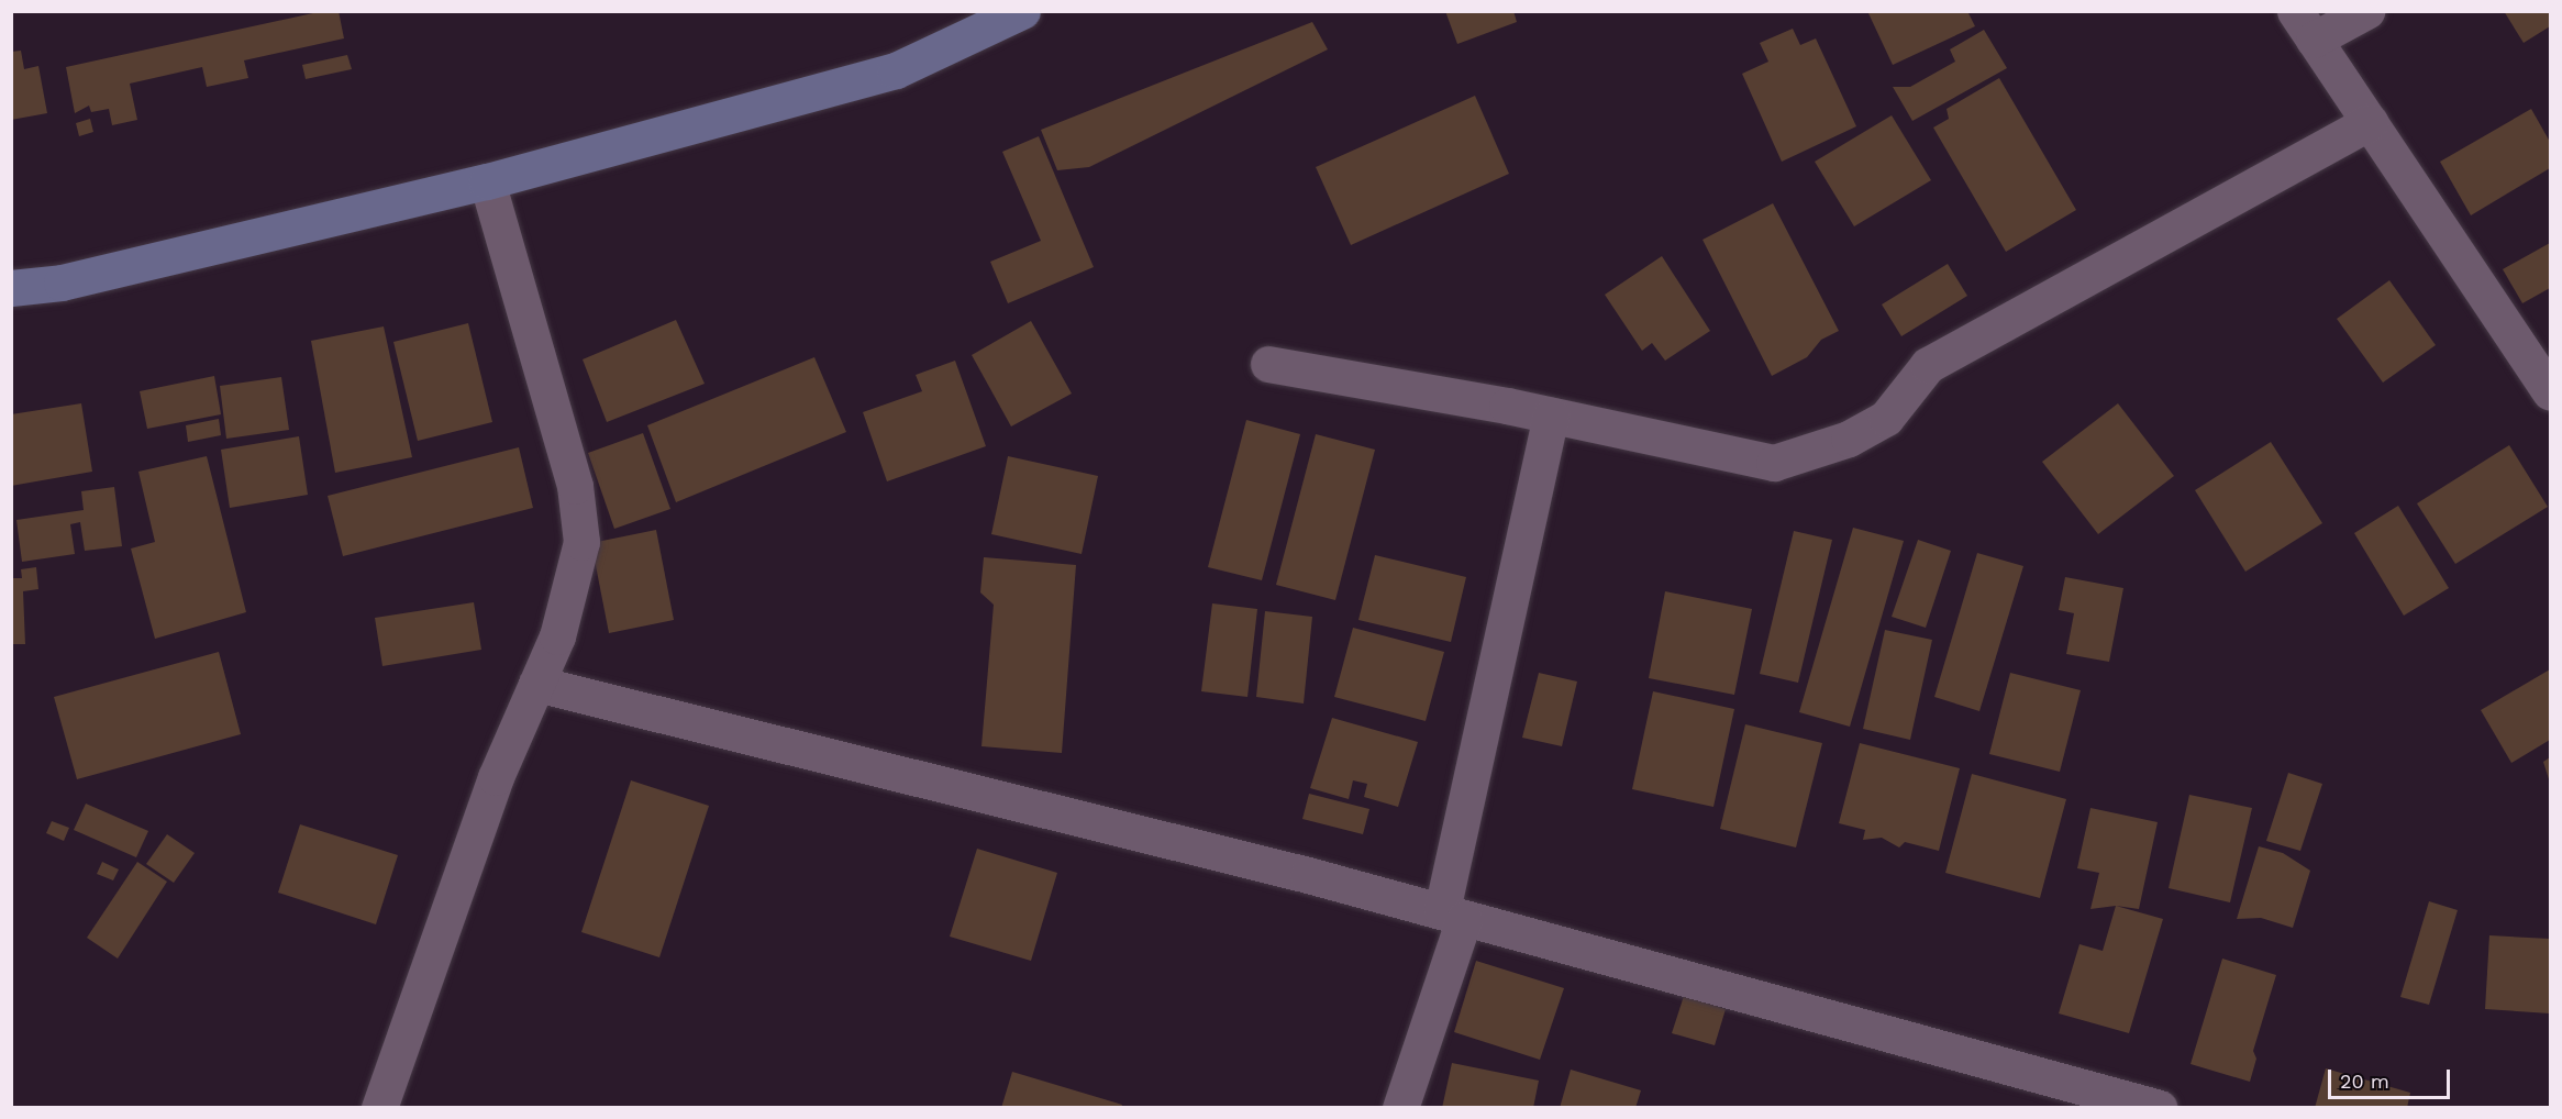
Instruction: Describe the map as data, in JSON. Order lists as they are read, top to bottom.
{
  "scale_bar": "20 m"
}
